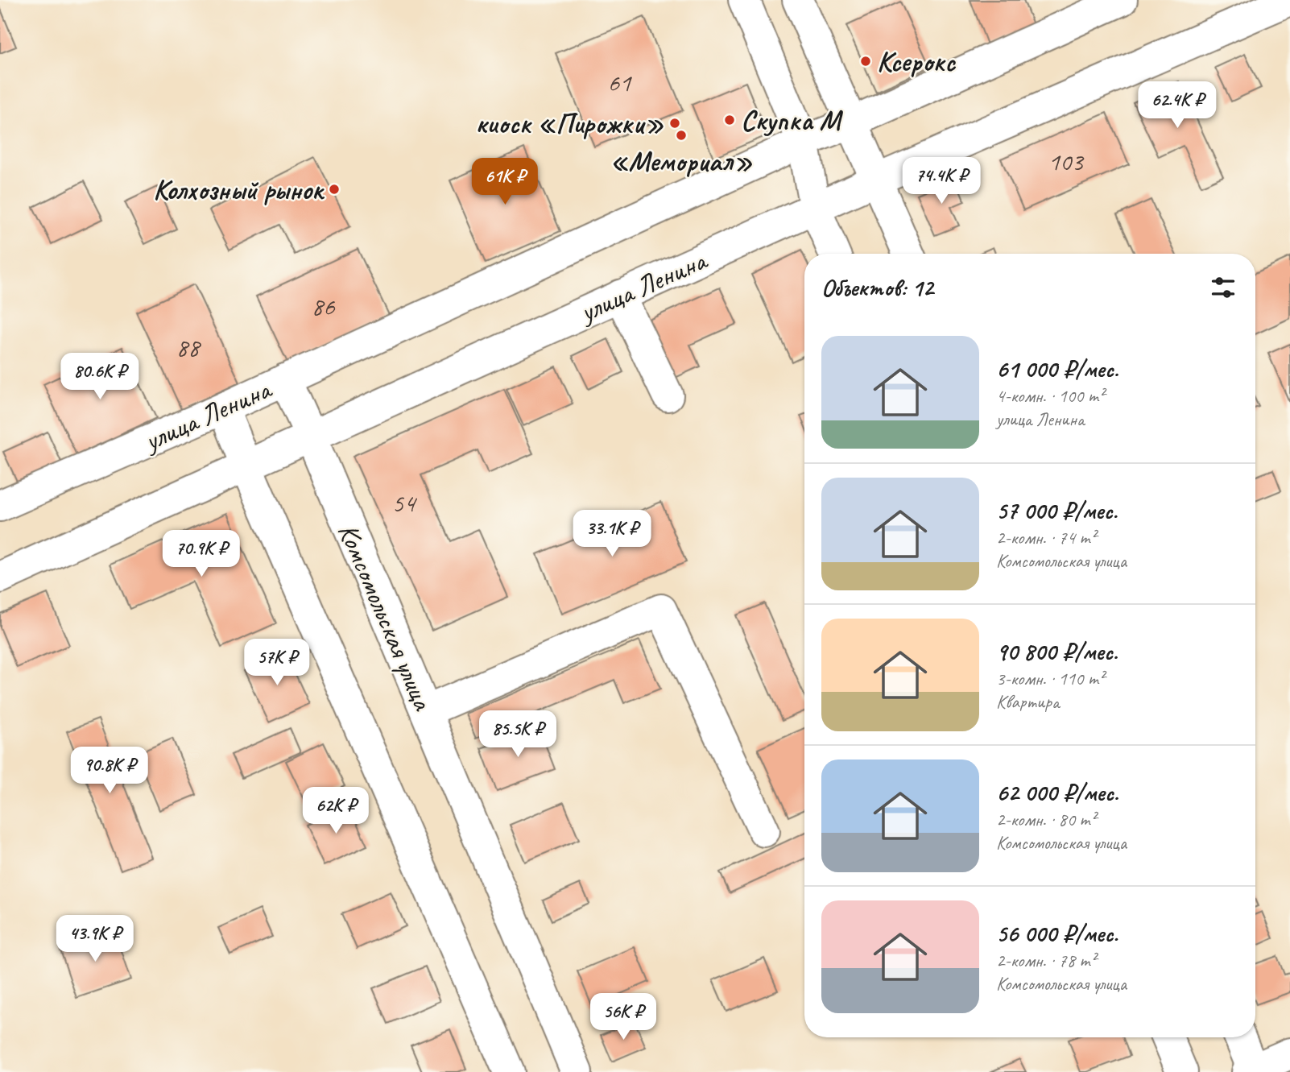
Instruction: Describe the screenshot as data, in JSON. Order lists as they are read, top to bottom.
{
  "streets": {
    "street": ["улица Ленина", "Комсомольская улица"]
  },
  "crossings": [
    ["улица Ленина", "Комсомольская улица"]
  ],
  "places": [
    "Ксерокс",
    "Скупка М",
    "киоск «Пирожки»",
    "«Мемориал»",
    "Колхозный рынок"
  ],
  "house_numbers": [
    "61",
    "103",
    "86",
    "88",
    "54"
  ],
  "page": {
    "price": [
      "62.4K ₽",
      "74.4K ₽",
      "61K ₽",
      "80.6K ₽",
      "33.1K ₽",
      "70.9K ₽",
      "57K ₽",
      "85.5K ₽",
      "90.8K ₽",
      "62K ₽",
      "43.9K ₽",
      "56K ₽"
    ],
    "heading": "Объектов: 12",
    "list": [
      {
        "name": "61 000 ₽/мес.",
        "note": "4-комн. · 100 m² · улица Ленина"
      },
      {
        "name": "57 000 ₽/мес.",
        "note": "2-комн. · 74 m² · Комсомольская улица"
      },
      {
        "name": "90 800 ₽/мес.",
        "note": "3-комн. · 110 m² · Квартира"
      },
      {
        "name": "62 000 ₽/мес.",
        "note": "2-комн. · 80 m² · Комсомольская улица"
      },
      {
        "name": "56 000 ₽/мес.",
        "note": "2-комн. · 78 m² · Комсомольская улица"
      }
    ]
  }
}
